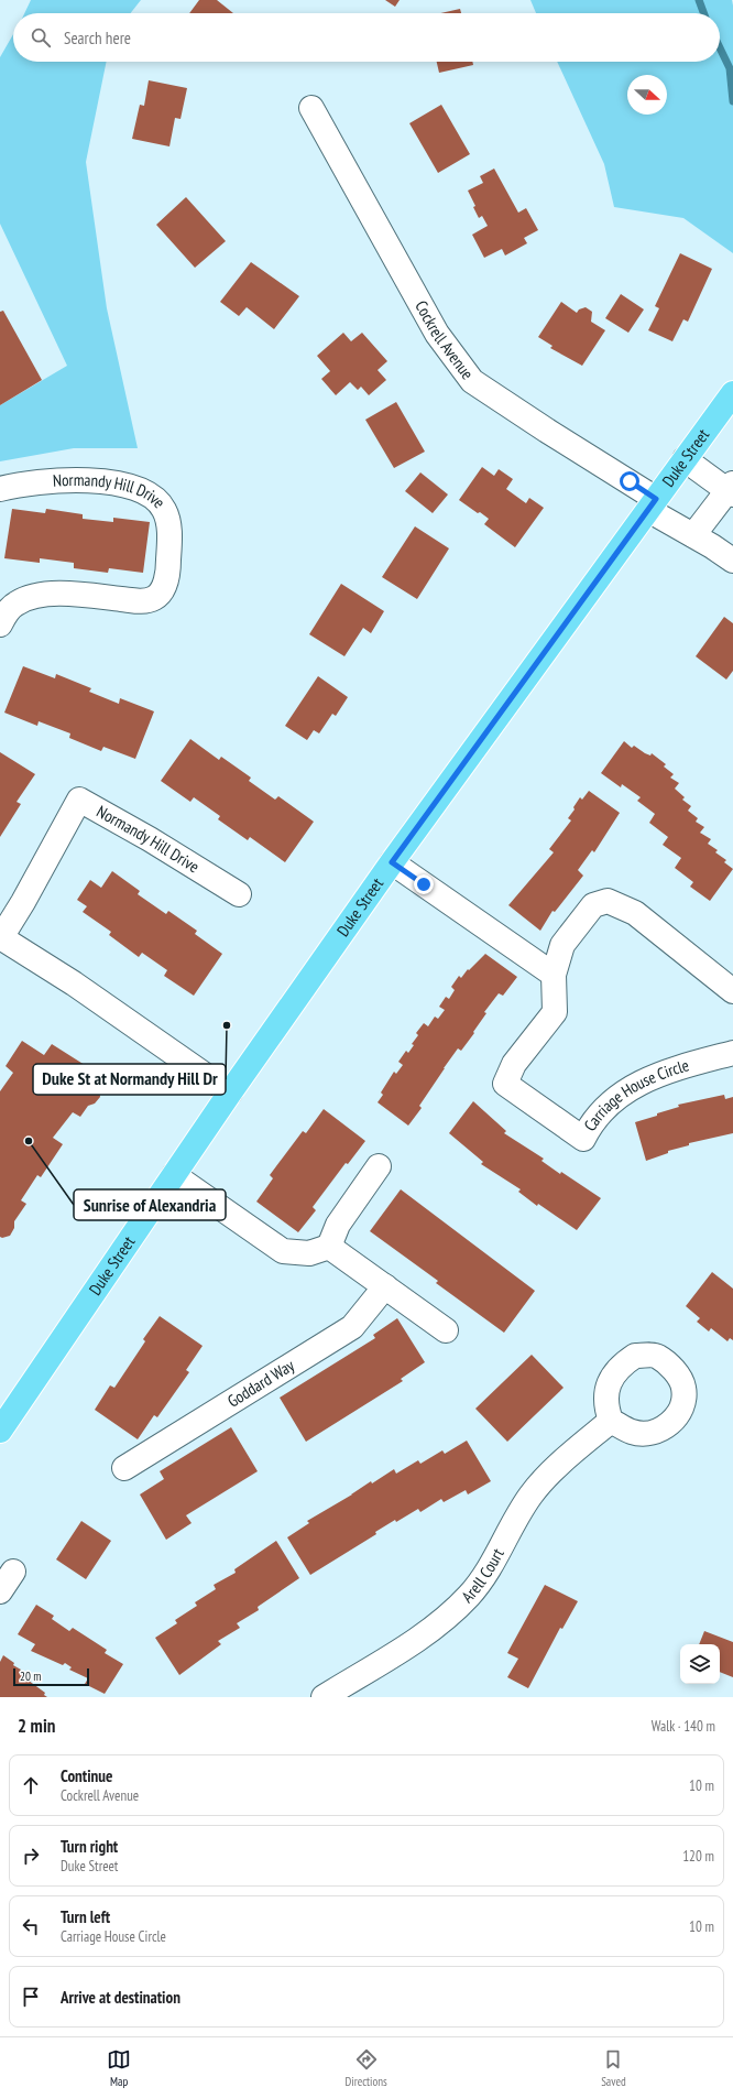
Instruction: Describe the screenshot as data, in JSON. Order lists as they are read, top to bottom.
{
  "streets": {
    "main road": ["Duke Street"],
    "street": [
      "Cockrell Avenue",
      "Normandy Hill Drive",
      "Carriage House Circle",
      "Goddard Way",
      "Arell Court"
    ]
  },
  "crossings": [
    ["Cockrell Avenue", "Duke Street"],
    ["Duke Street", "Normandy Hill Drive"]
  ],
  "places": ["Duke St at Normandy Hill Dr", "Sunrise of Alexandria"],
  "scale_bar": "20 m",
  "north": "right",
  "page": {
    "search": "Search here",
    "scale": "20 m",
    "heading": ["2 min", "Walk · 140 m"],
    "list": [
      ["Continue", "Cockrell Avenue", "10 m"],
      ["Turn right", "Duke Street", "120 m"],
      ["Turn left", "Carriage House Circle", "10 m"],
      "Arrive at destination"
    ],
    "nav": ["Map", "Directions", "Saved"]
  }
}
